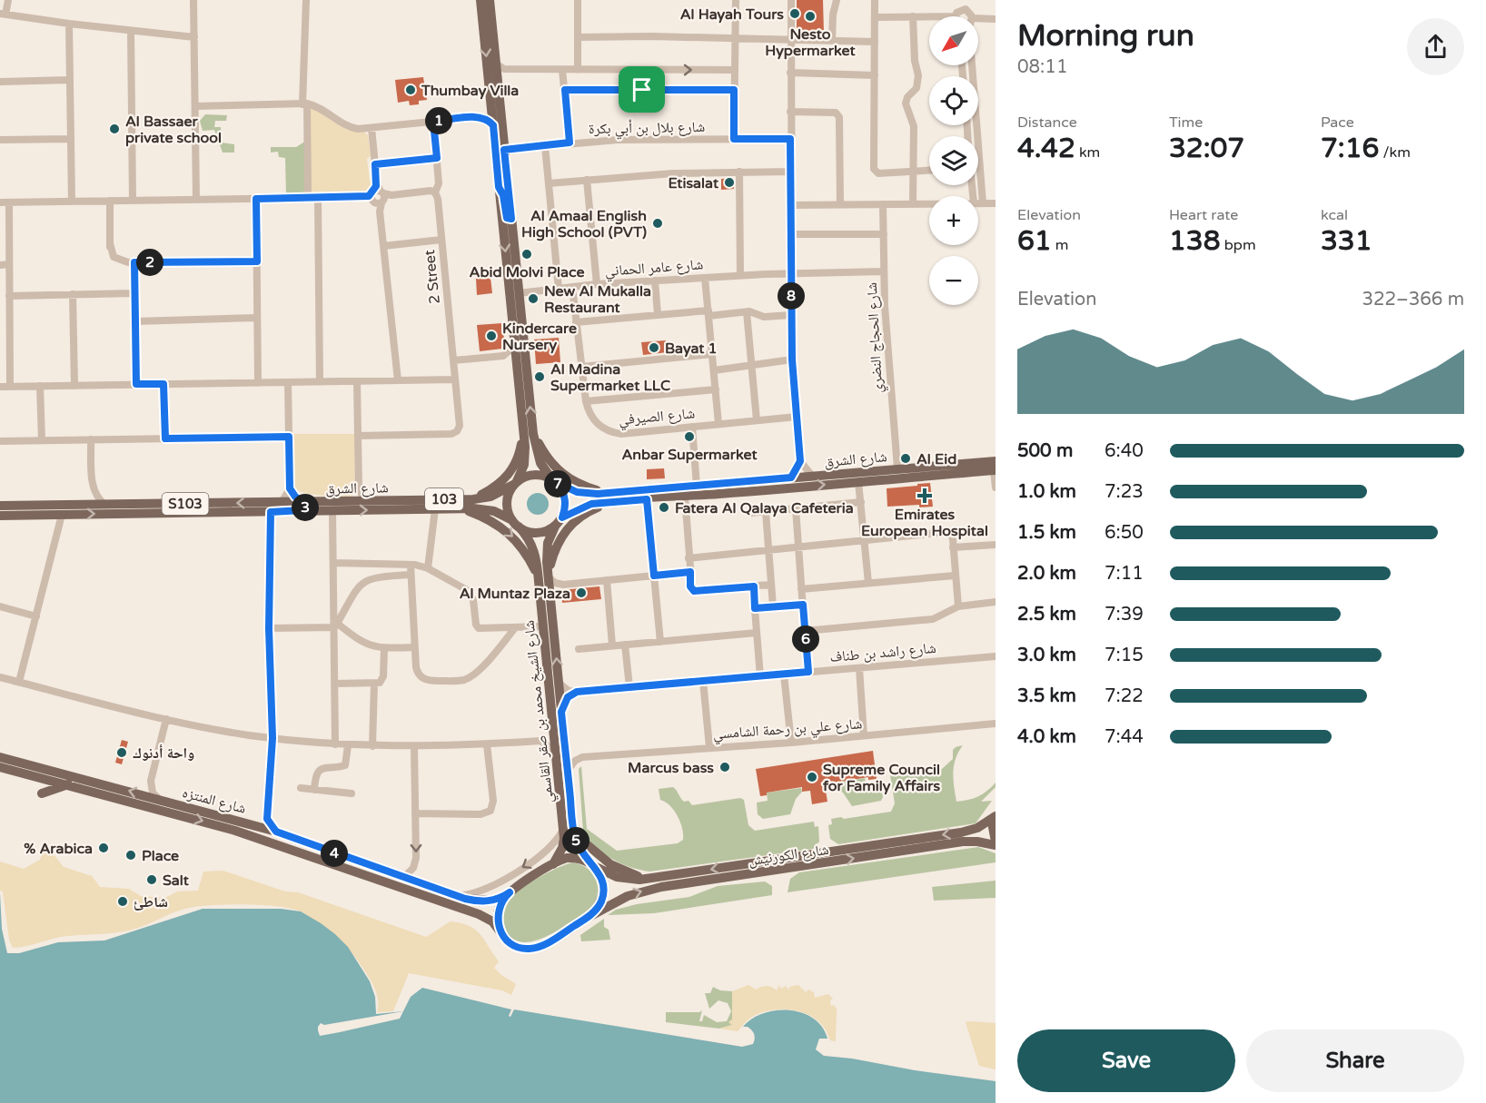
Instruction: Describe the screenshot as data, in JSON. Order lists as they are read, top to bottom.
{
  "streets": {
    "main road": [
      "شارع الشرق",
      "103",
      "S103",
      "شارع الشيخ محمد بن صقر القاسمي",
      "شارع المنتزه",
      "شارع الكورنيش"
    ],
    "street": [
      "شارع بلال بن أبي بكرة",
      "شارع عامر الحماني",
      "2 Street",
      "شارع الحجاج النضري",
      "شارع الصيرفي",
      "شارع راشد بن طناف",
      "شارع علي بن رحمة الشامسي"
    ]
  },
  "crossings": [
    ["شارع عامر الحماني", "شارع الحجاج النضري"],
    ["شارع عامر الحماني", "شارع الصيرفي"],
    ["شارع الحجاج النضري", "شارع الشرق"],
    ["شارع الشرق", "شارع الشيخ محمد بن صقر القاسمي"],
    ["شارع الشيخ محمد بن صقر القاسمي", "شارع المنتزه"],
    ["شارع الشيخ محمد بن صقر القاسمي", "شارع الكورنيش"],
    ["شارع المنتزه", "شارع الكورنيش"]
  ],
  "places": {
    "other": [
      "Al Hayah Tours",
      "Nesto Hypermarket",
      "Thumbay Villa",
      "Al Bassaer private school",
      "Etisalat",
      "Al Amaal English High School (PVT)",
      "Abid Molvi Place",
      "New Al Mukalla Restaurant",
      "Kindercare Nursery",
      "Bayat 1",
      "Al Madina Supermarket LLC",
      "Anbar Supermarket",
      "Al Eid",
      "Fatera Al Qalaya Cafeteria",
      "Al Muntaz Plaza",
      "واحة أدنوك",
      "Marcus bass",
      "Supreme Council for Family Affairs",
      "% Arabica",
      "Place",
      "Salt",
      "شاطئ"
    ],
    "health": ["Emirates European Hospital"]
  },
  "north": "bottom left",
  "page": {
    "heading": ["Morning run", "08:11"],
    "map_buttons": ["+", "−"],
    "stats": [
      ["Distance", "4.42 km"],
      ["Time", "32:07"],
      ["Pace", "7:16 /km"],
      ["Elevation", "61 m"],
      ["Heart rate", "138 bpm"],
      ["kcal", "331"]
    ],
    "pins": [
      "1",
      "2",
      "8",
      "7",
      "3",
      "6",
      "5",
      "4"
    ],
    "chart": ["Elevation", "322–366 m"],
    "list": [
      {
        "name": "500 m",
        "note": "6:40"
      },
      {
        "name": "1.0 km",
        "note": "7:23"
      },
      {
        "name": "1.5 km",
        "note": "6:50"
      },
      {
        "name": "2.0 km",
        "note": "7:11"
      },
      {
        "name": "2.5 km",
        "note": "7:39"
      },
      {
        "name": "3.0 km",
        "note": "7:15"
      },
      {
        "name": "3.5 km",
        "note": "7:22"
      },
      {
        "name": "4.0 km",
        "note": "7:44"
      }
    ],
    "buttons": ["Save", "Share"]
  }
}
